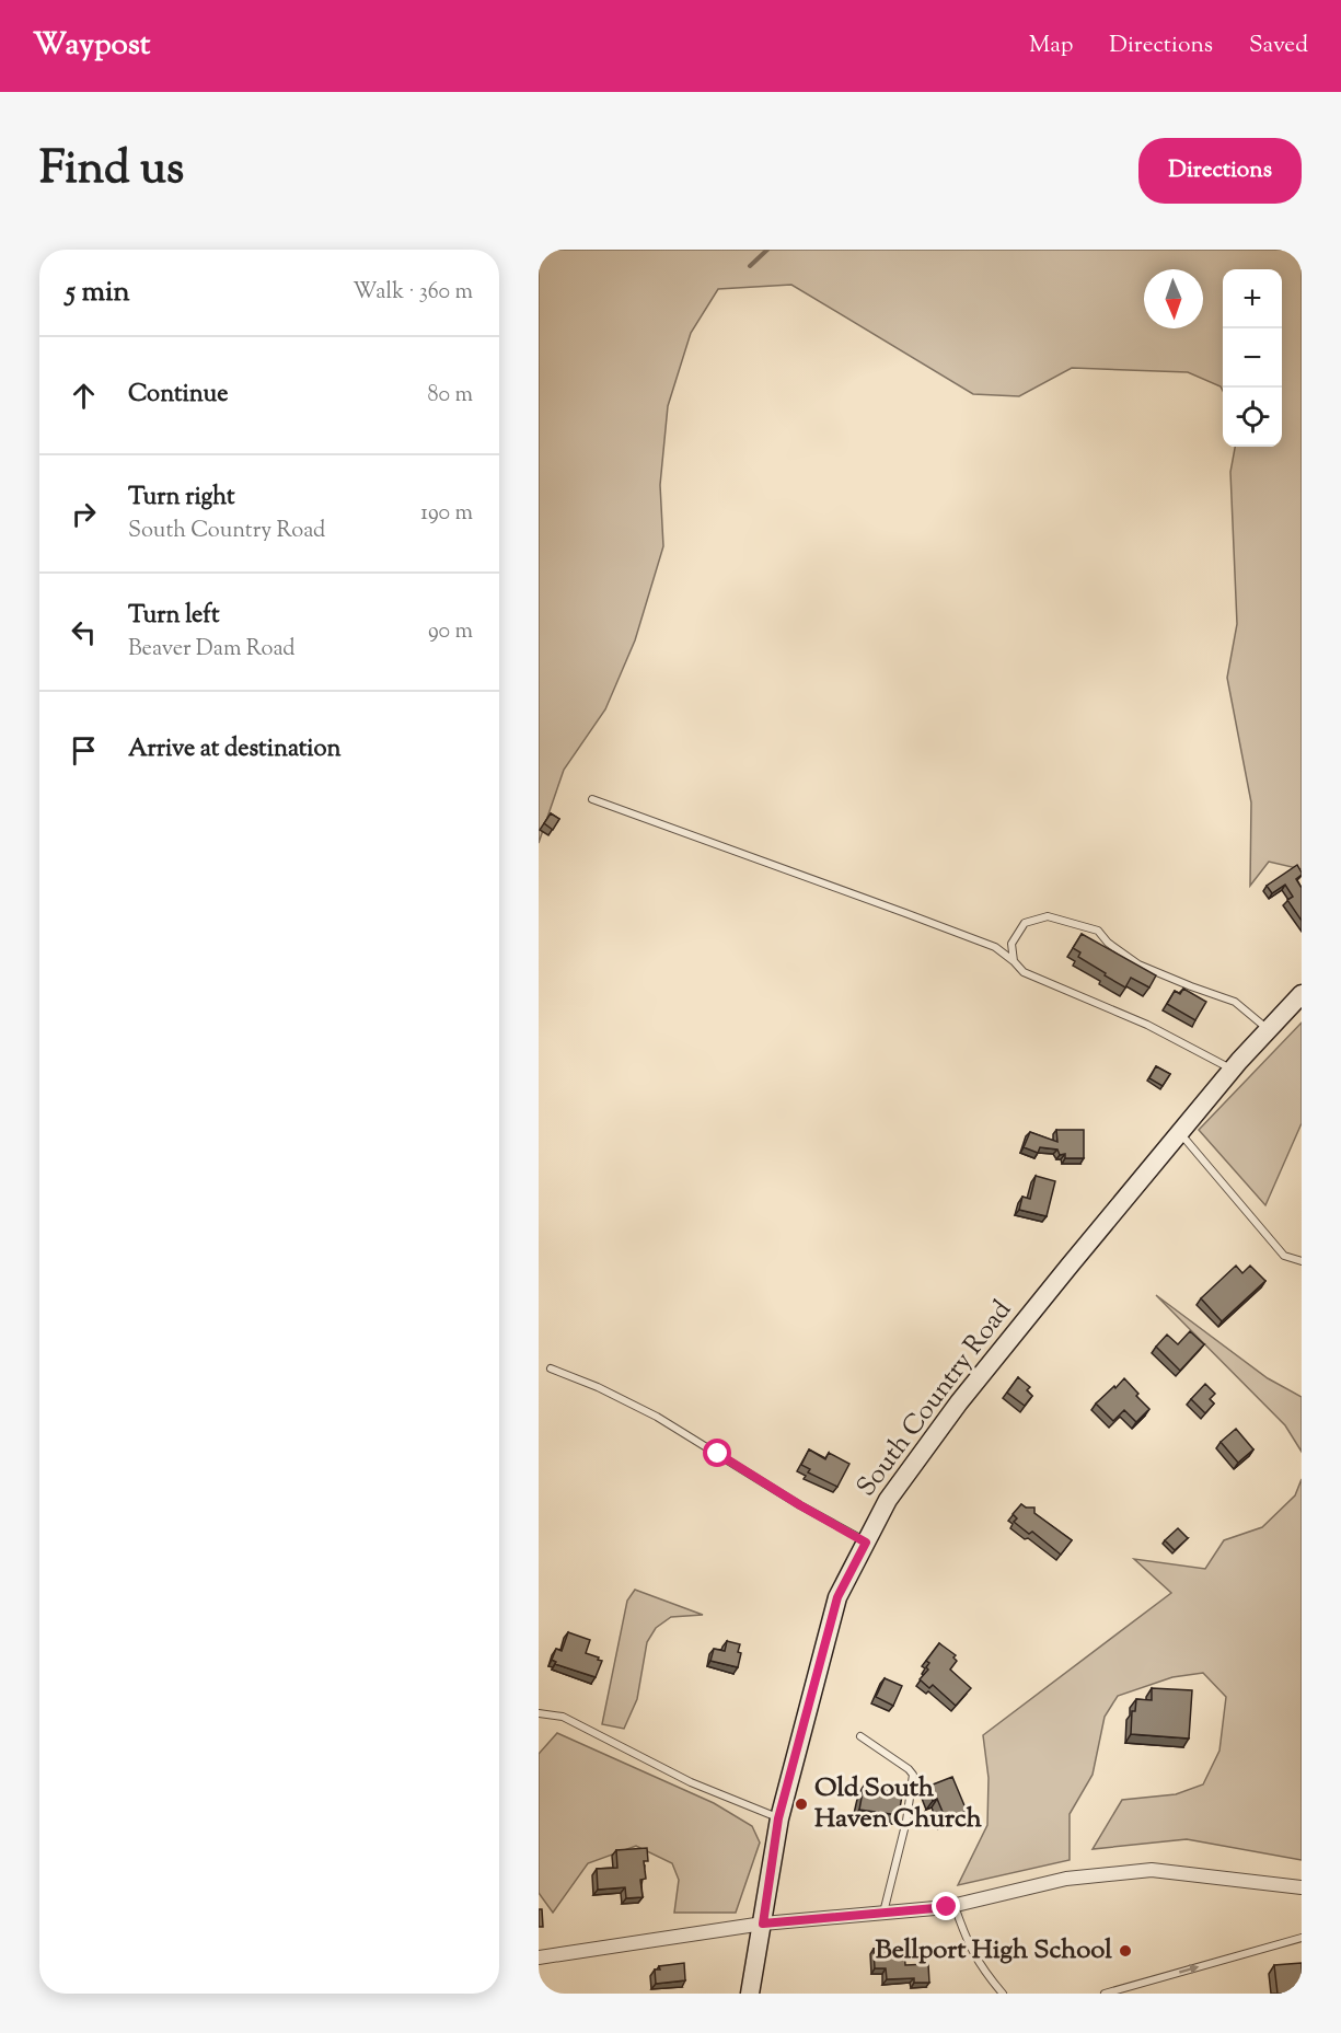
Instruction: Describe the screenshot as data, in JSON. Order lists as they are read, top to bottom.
{
  "streets": {
    "main road": ["South Country Road"]
  },
  "places": ["Old South Haven Church", "Bellport High School"],
  "north": "bottom",
  "page": {
    "header": "Waypost",
    "nav": ["Map", "Directions", "Saved"],
    "title": "Find us",
    "buttons": "Directions",
    "heading": ["5 min", "Walk · 360 m"],
    "map_buttons": ["+", "−"],
    "list": [
      ["Continue", "80 m"],
      ["Turn right", "South Country Road", "190 m"],
      ["Turn left", "Beaver Dam Road", "90 m"],
      "Arrive at destination"
    ]
  }
}
